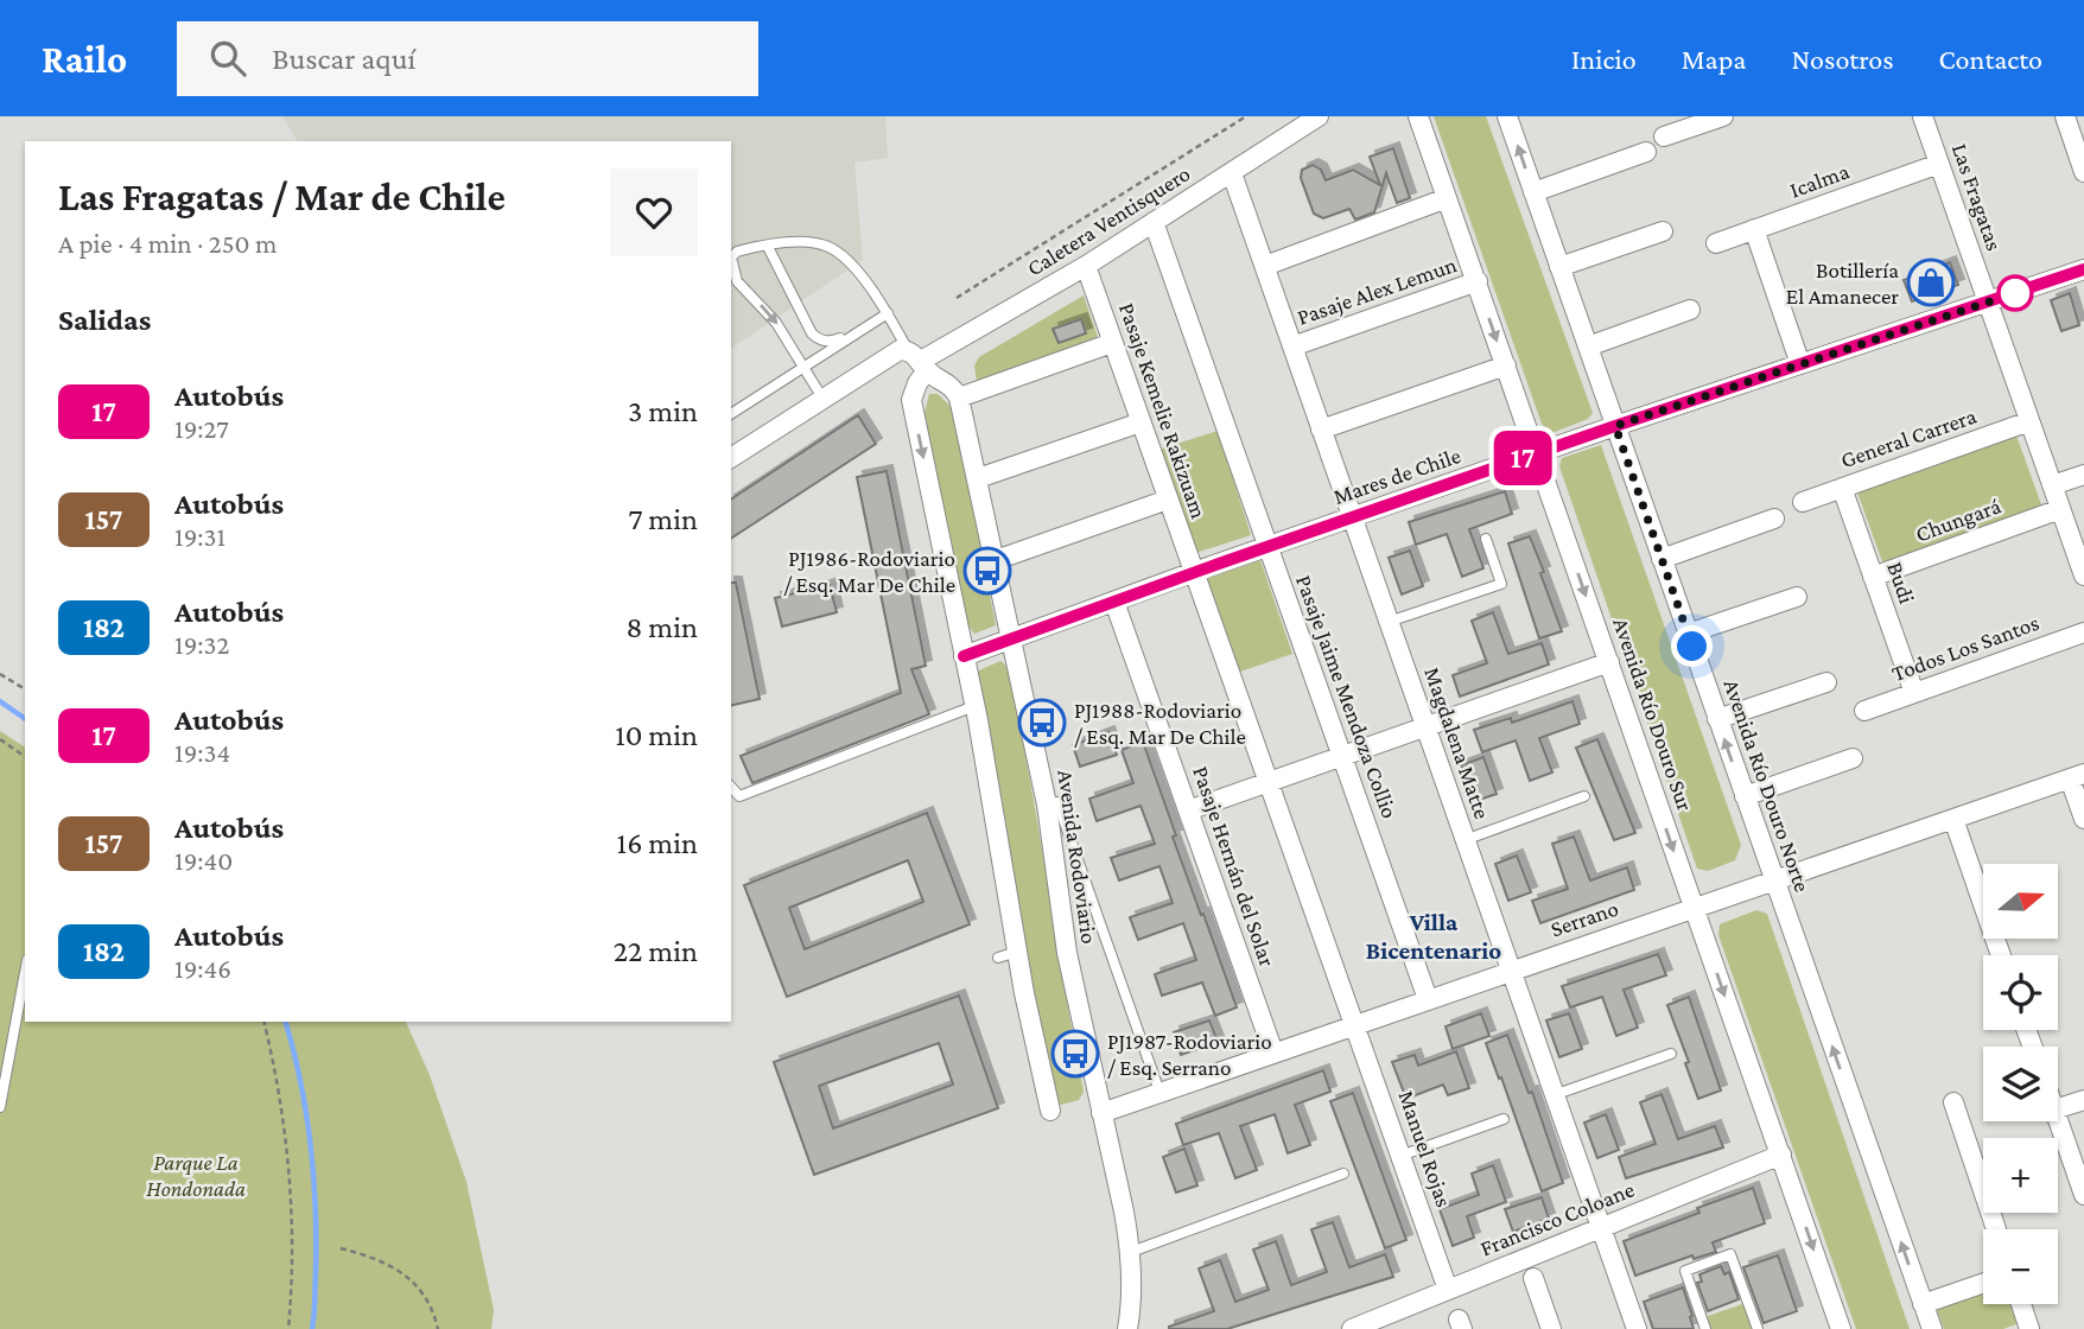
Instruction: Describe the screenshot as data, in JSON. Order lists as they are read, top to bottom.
{
  "streets": {
    "street": [
      "Icalma",
      "Las Fragatas",
      "Caletera Ventisquero",
      "Pasaje Alex Lemun",
      "Pasaje Kemelie Rakizuam",
      "General Carrera",
      "Mares de Chile",
      "Chungará",
      "Budi",
      "Todos Los Santos",
      "Pasaje Jaime Mendoza Collio",
      "Avenida Río Douro Sur",
      "Magdalena Matte",
      "Avenida Río Douro Norte",
      "Avenida Rodoviario",
      "Pasaje Hernán del Solar",
      "Serrano",
      "Manuel Rojas",
      "Francisco Coloane"
    ]
  },
  "crossings": [
    ["Icalma", "Las Fragatas"],
    ["Las Fragatas", "General Carrera"],
    ["Las Fragatas", "Mares de Chile"],
    ["Las Fragatas", "Chungará"],
    ["Caletera Ventisquero", "Pasaje Kemelie Rakizuam"],
    ["Caletera Ventisquero", "Pasaje Jaime Mendoza Collio"],
    ["Caletera Ventisquero", "Magdalena Matte"],
    ["Pasaje Alex Lemun", "Avenida Río Douro Sur"],
    ["Pasaje Alex Lemun", "Magdalena Matte"],
    ["Pasaje Kemelie Rakizuam", "Mares de Chile"],
    ["Pasaje Kemelie Rakizuam", "Manuel Rojas"],
    ["General Carrera", "Budi"],
    ["Mares de Chile", "Pasaje Jaime Mendoza Collio"],
    ["Mares de Chile", "Avenida Río Douro Sur"],
    ["Mares de Chile", "Magdalena Matte"],
    ["Mares de Chile", "Avenida Río Douro Norte"],
    ["Mares de Chile", "Avenida Rodoviario"],
    ["Mares de Chile", "Pasaje Hernán del Solar"],
    ["Chungará", "Budi"],
    ["Budi", "Todos Los Santos"],
    ["Pasaje Jaime Mendoza Collio", "Serrano"],
    ["Avenida Río Douro Sur", "Serrano"],
    ["Avenida Río Douro Sur", "Francisco Coloane"],
    ["Magdalena Matte", "Serrano"],
    ["Magdalena Matte", "Francisco Coloane"],
    ["Avenida Río Douro Norte", "Serrano"],
    ["Avenida Rodoviario", "Serrano"],
    ["Pasaje Hernán del Solar", "Serrano"],
    ["Serrano", "Manuel Rojas"],
    ["Manuel Rojas", "Francisco Coloane"]
  ],
  "one_way": ["Avenida Río Douro Sur", "Avenida Río Douro Norte"],
  "districts": ["Villa Bicentenario"],
  "parks": ["Parque La Hondonada"],
  "places": {
    "shop": ["Botillería El Amanecer"],
    "bus stop": ["PJ1986-Rodoviario / Esq. Mar De Chile", "PJ1988-Rodoviario / Esq. Mar De Chile", "PJ1987-Rodoviario / Esq. Serrano"]
  },
  "lines": ["bus line 17"],
  "north": "right",
  "page": {
    "header": "Railo",
    "search": "Buscar aquí",
    "nav": [
      "Inicio",
      "Mapa",
      "Nosotros",
      "Contacto"
    ],
    "on_map": "17",
    "heading": [
      ["Las Fragatas / Mar de Chile", "A pie · 4 min · 250 m"],
      "Salidas"
    ],
    "list": [
      {
        "mark": "17",
        "name": "Autobús",
        "note": "19:27",
        "value": "3 min"
      },
      {
        "mark": "157",
        "name": "Autobús",
        "note": "19:31",
        "value": "7 min"
      },
      {
        "mark": "182",
        "name": "Autobús",
        "note": "19:32",
        "value": "8 min"
      },
      {
        "mark": "17",
        "name": "Autobús",
        "note": "19:34",
        "value": "10 min"
      },
      {
        "mark": "157",
        "name": "Autobús",
        "note": "19:40",
        "value": "16 min"
      },
      {
        "mark": "182",
        "name": "Autobús",
        "note": "19:46",
        "value": "22 min"
      }
    ],
    "map_buttons": ["+", "−"]
  }
}
